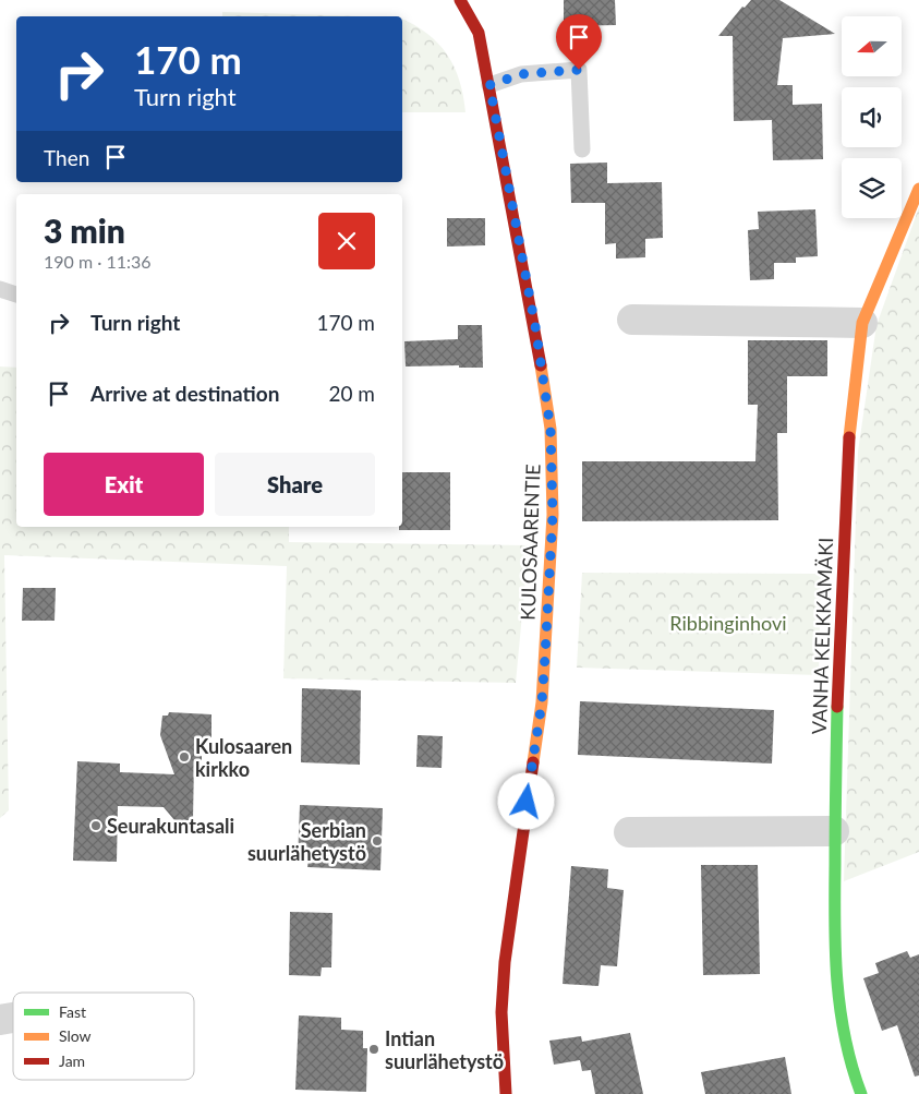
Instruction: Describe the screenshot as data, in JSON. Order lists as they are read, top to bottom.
{
  "streets": {
    "street": ["KULOSAARENTIE", "VANHA KELKKAMÄKI"]
  },
  "parks": ["Ribbinginhovi"],
  "places": [
    "Kulosaaren kirkko",
    "Seurakuntasali",
    "Serbian suurlähetystö",
    "Intian suurlähetystö"
  ],
  "legend": ["Fast", "Slow", "Jam"],
  "north": "left",
  "page": {
    "turn": ["170 m", "Turn right"],
    "then": "Then",
    "heading": ["3 min", "190 m · 11:36"],
    "list": [
      {
        "name": "Turn right",
        "value": "170 m"
      },
      {
        "name": "Arrive at destination",
        "value": "20 m"
      }
    ],
    "buttons": ["Exit", "Share"]
  }
}
